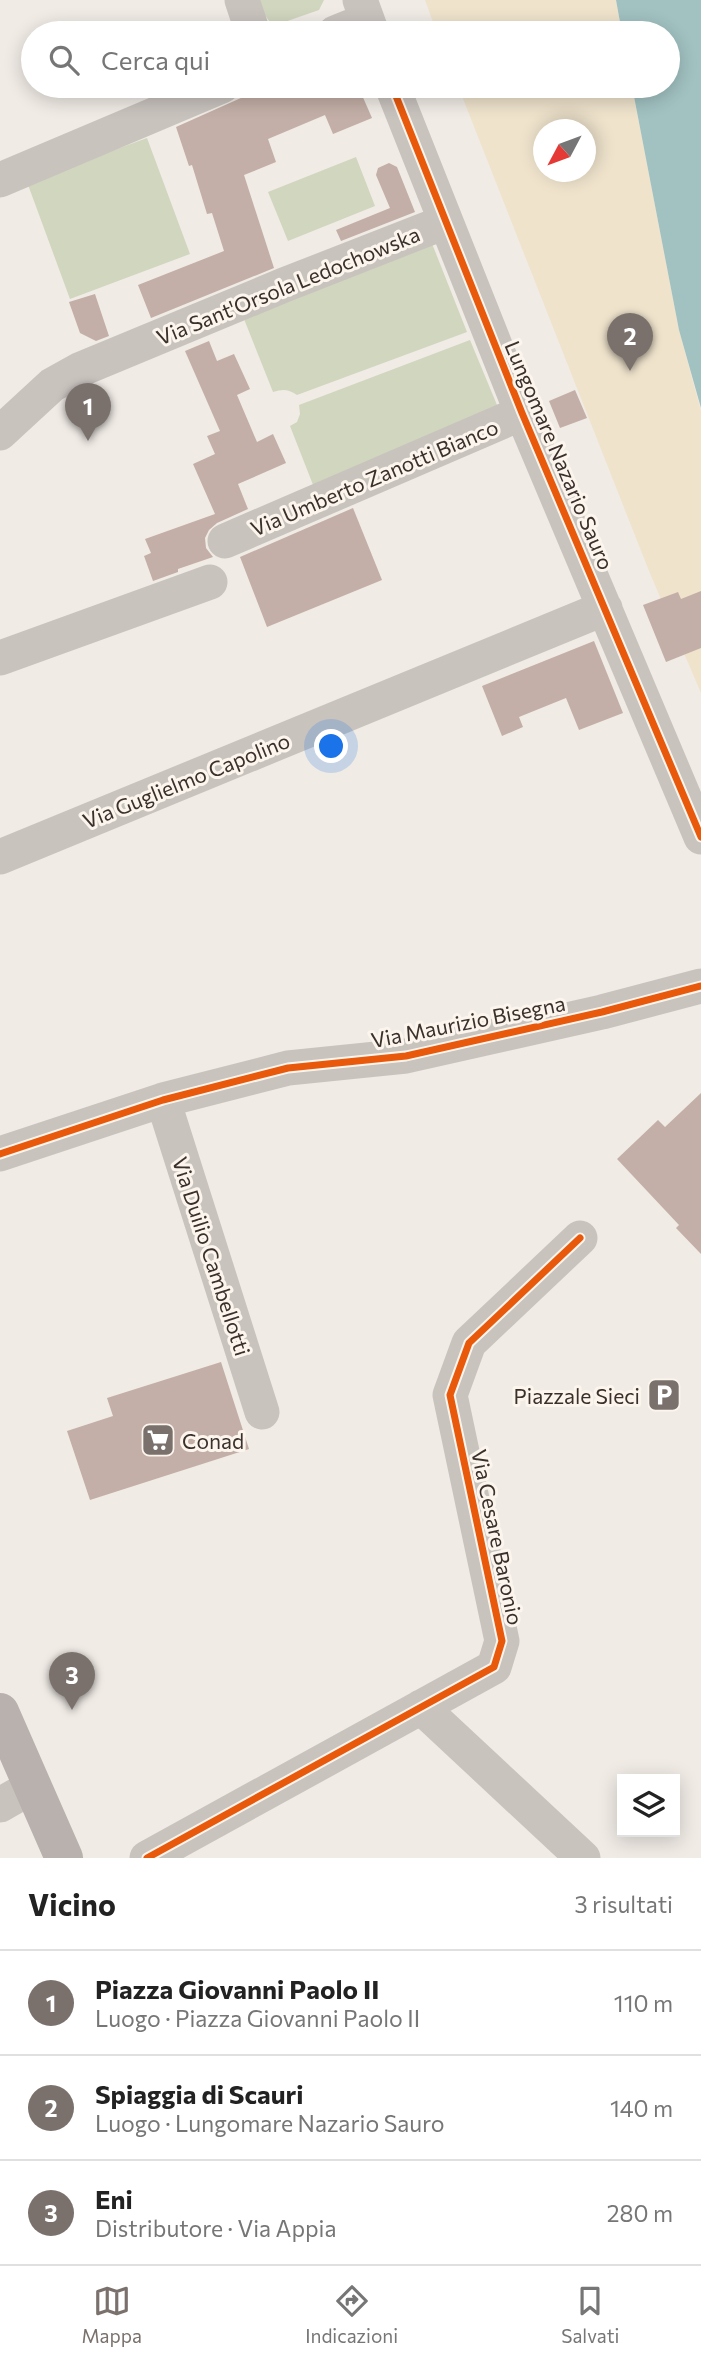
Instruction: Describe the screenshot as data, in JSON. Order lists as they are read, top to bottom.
{
  "streets": {
    "street": [
      "Via Sant'Orsola Ledochowska",
      "Lungomare Nazario Sauro",
      "Via Umberto Zanotti Bianco",
      "Via Guglielmo Capolino",
      "Via Maurizio Bisegna",
      "Via Duilio Cambellotti",
      "Via Cesare Baronio"
    ]
  },
  "crossings": [
    ["Via Sant'Orsola Ledochowska", "Lungomare Nazario Sauro"],
    ["Lungomare Nazario Sauro", "Via Umberto Zanotti Bianco"],
    ["Lungomare Nazario Sauro", "Via Guglielmo Capolino"],
    ["Via Maurizio Bisegna", "Via Duilio Cambellotti"]
  ],
  "places": {
    "parking": ["Piazzale Sieci"],
    "supermarket": ["Conad"]
  },
  "north": "bottom left",
  "page": {
    "search": "Cerca qui",
    "pins": ["2", "1", "3"],
    "heading": ["Vicino", "3 risultati"],
    "list": [
      {
        "mark": "1",
        "name": "Piazza Giovanni Paolo II",
        "note": "Luogo · Piazza Giovanni Paolo II",
        "value": "110 m"
      },
      {
        "mark": "2",
        "name": "Spiaggia di Scauri",
        "note": "Luogo · Lungomare Nazario Sauro",
        "value": "140 m"
      },
      {
        "mark": "3",
        "name": "Eni",
        "note": "Distributore · Via Appia",
        "value": "280 m"
      }
    ],
    "nav": ["Mappa", "Indicazioni", "Salvati"]
  }
}
